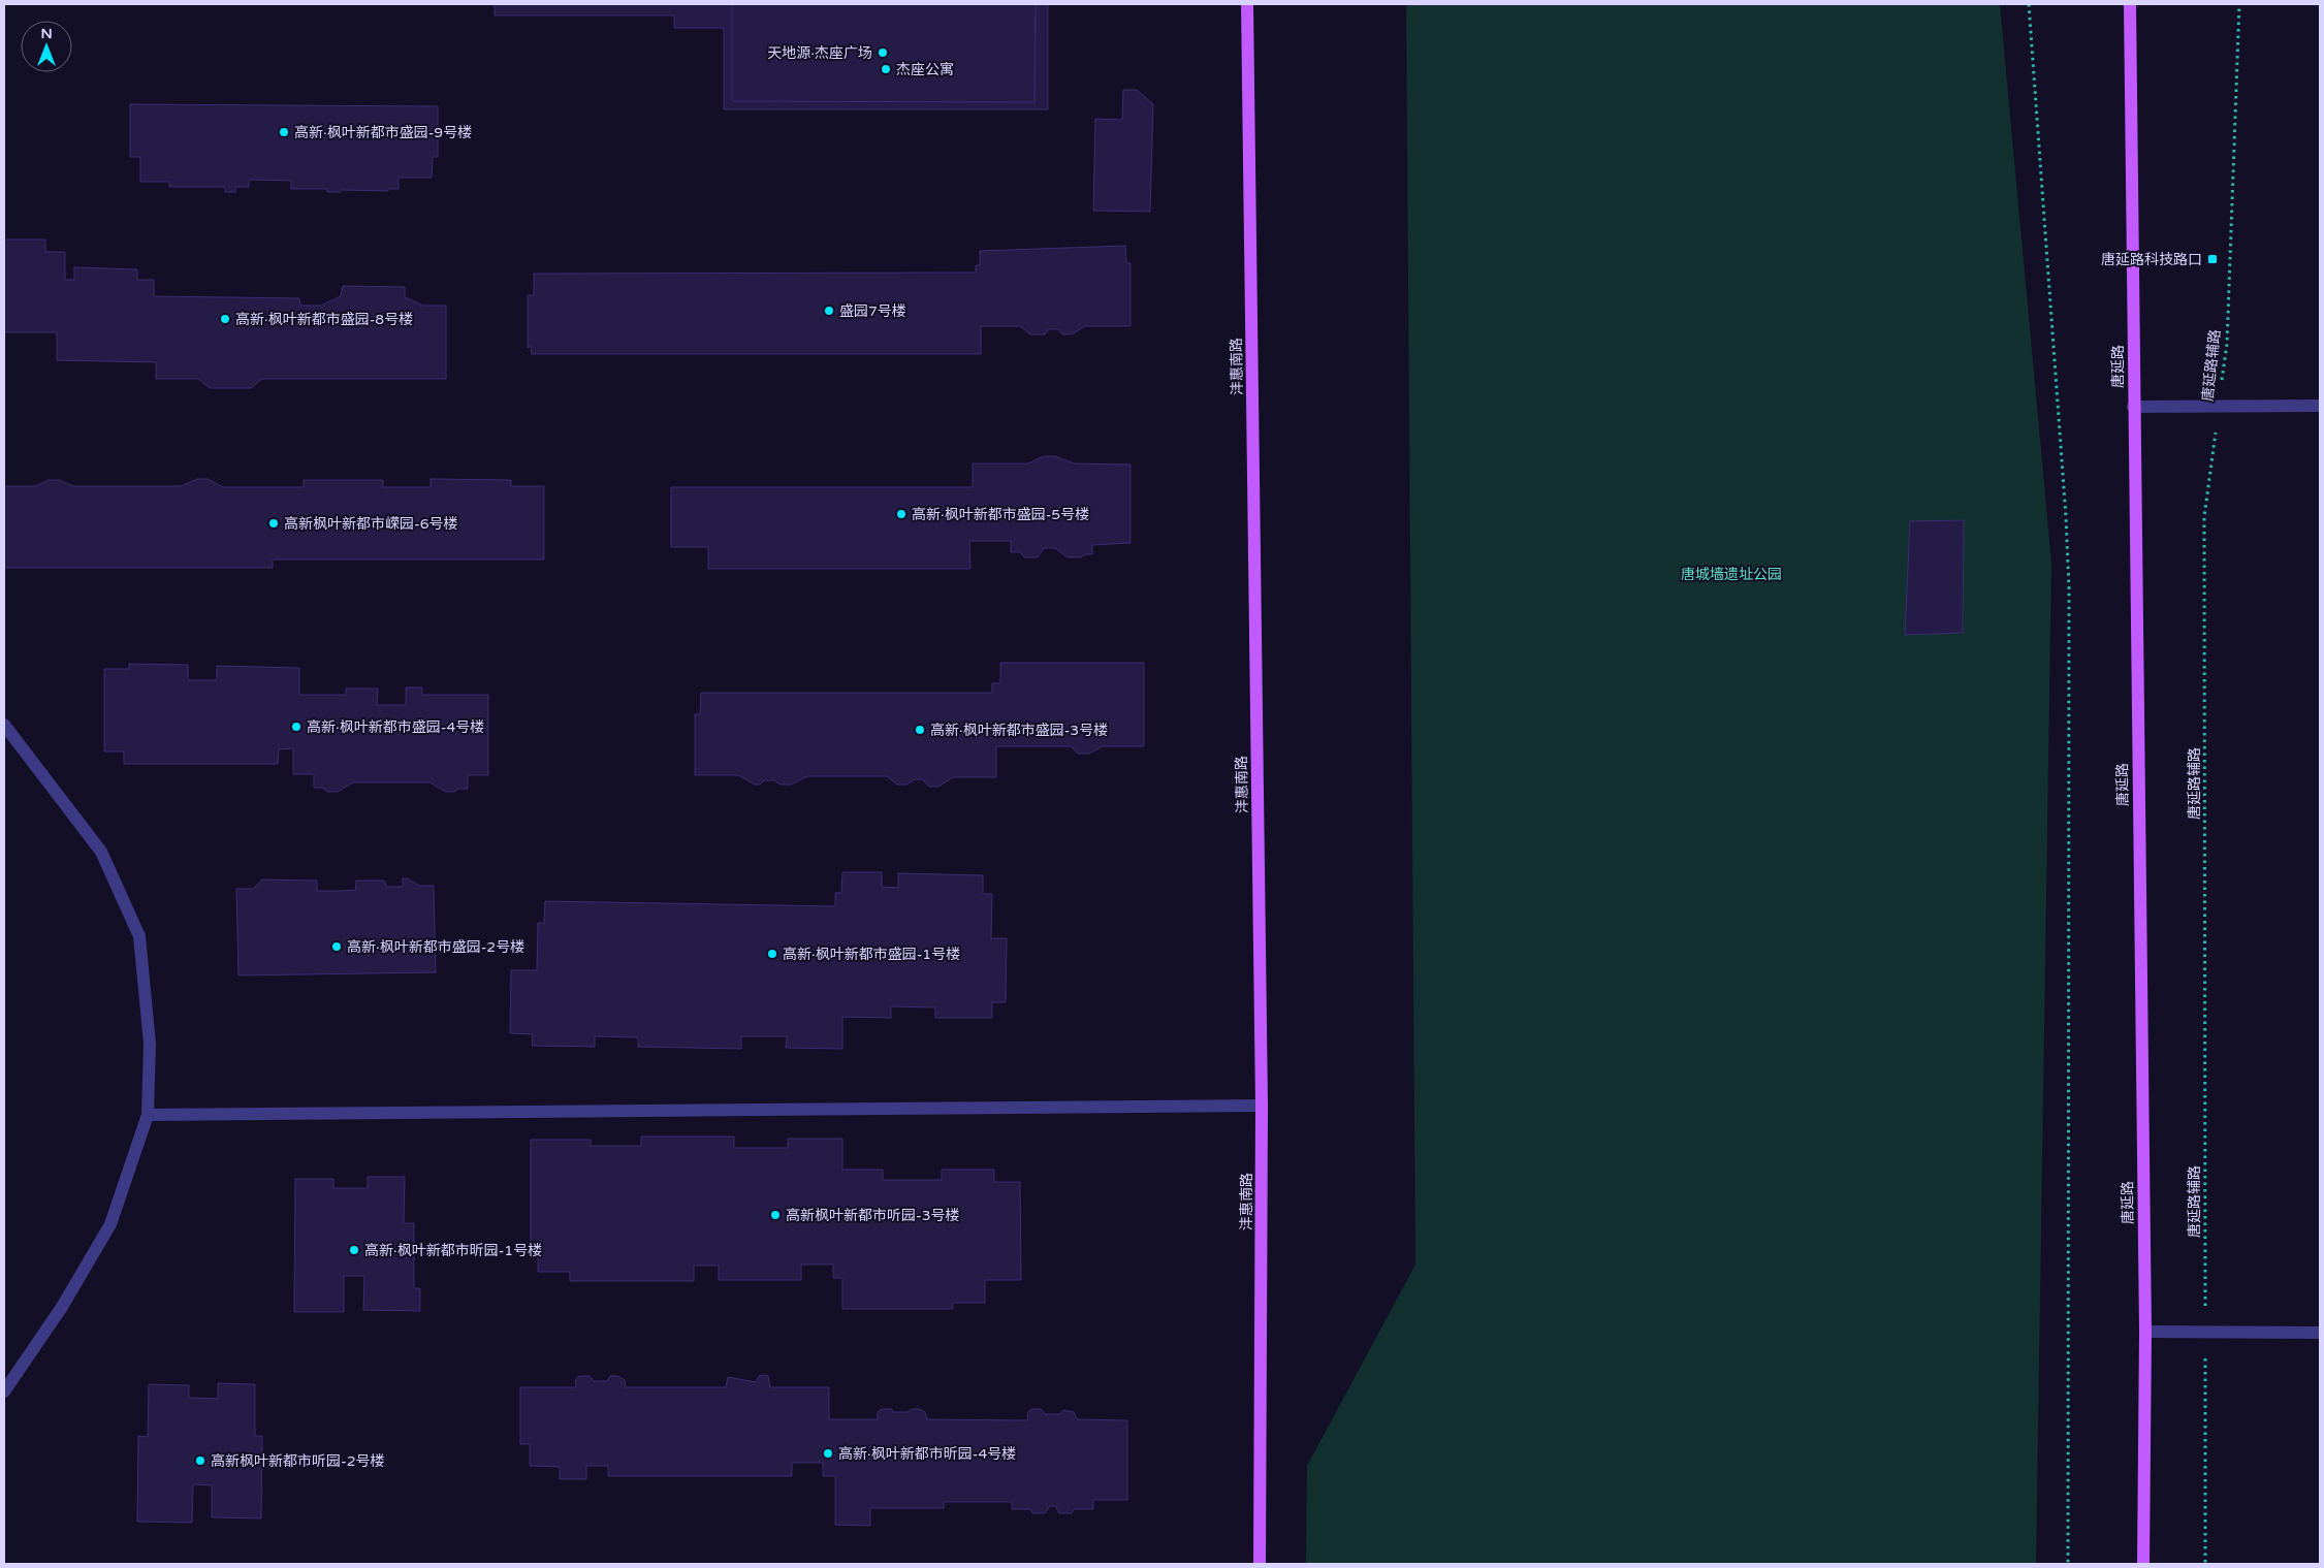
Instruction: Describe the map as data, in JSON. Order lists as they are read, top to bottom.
{
  "streets": {
    "main road": ["沣惠南路", "唐延路"],
    "path": ["唐延路辅路"]
  },
  "parks": ["唐城墙遗址公园"],
  "places": {
    "other": [
      "天地源·杰座广场",
      "杰座公寓",
      "高新·枫叶新都市盛园-9号楼",
      "盛园7号楼",
      "高新·枫叶新都市盛园-8号楼",
      "高新·枫叶新都市盛园-5号楼",
      "高新枫叶新都市嵘园-6号楼",
      "高新·枫叶新都市盛园-4号楼",
      "高新·枫叶新都市盛园-3号楼",
      "高新·枫叶新都市盛园-2号楼",
      "高新·枫叶新都市盛园-1号楼",
      "高新枫叶新都市听园-3号楼",
      "高新·枫叶新都市昕园-1号楼",
      "高新·枫叶新都市昕园-4号楼",
      "高新枫叶新都市听园-2号楼"
    ],
    "transit": ["唐延路科技路口"]
  },
  "north": "top"
}
